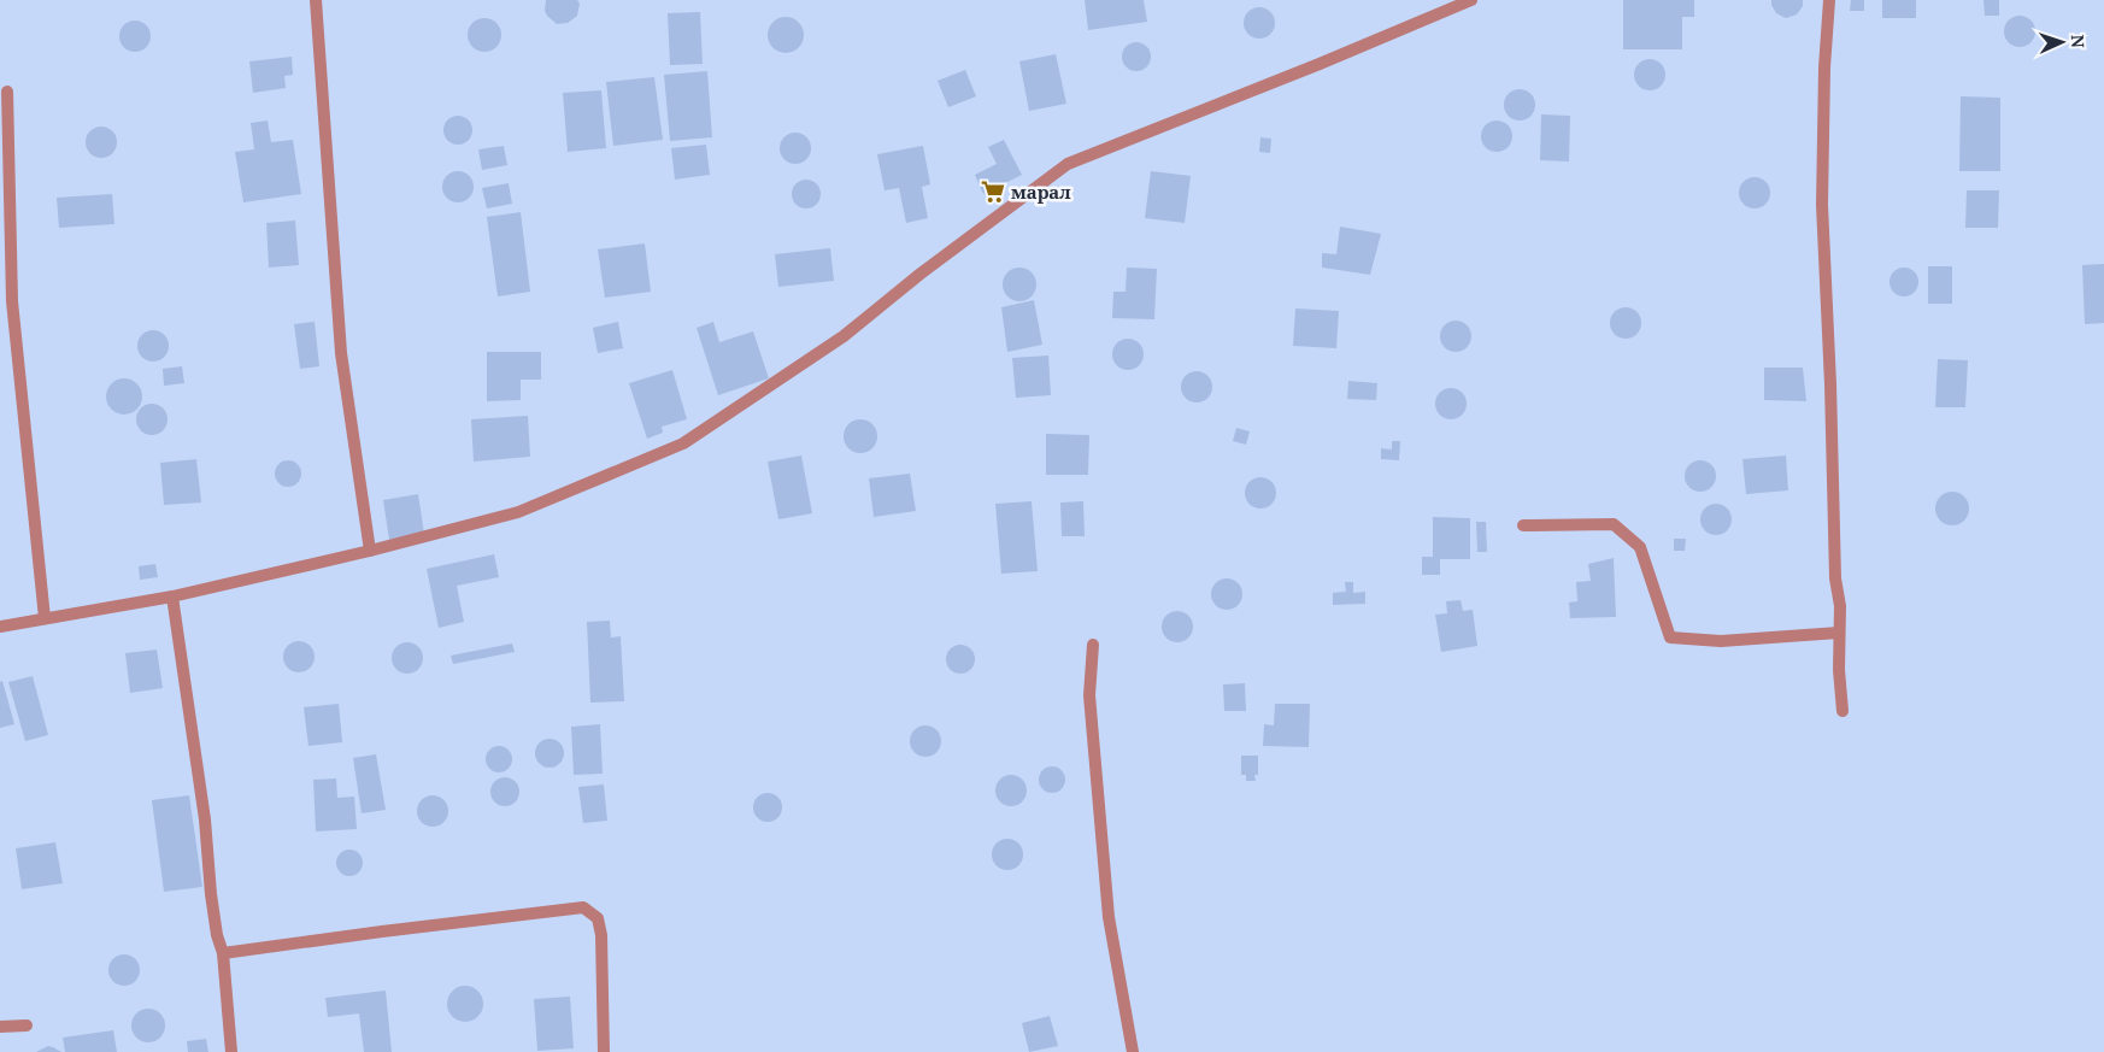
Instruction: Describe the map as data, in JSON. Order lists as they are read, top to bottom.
{
  "places": {
    "supermarket": ["марал"]
  },
  "north": "right"
}
